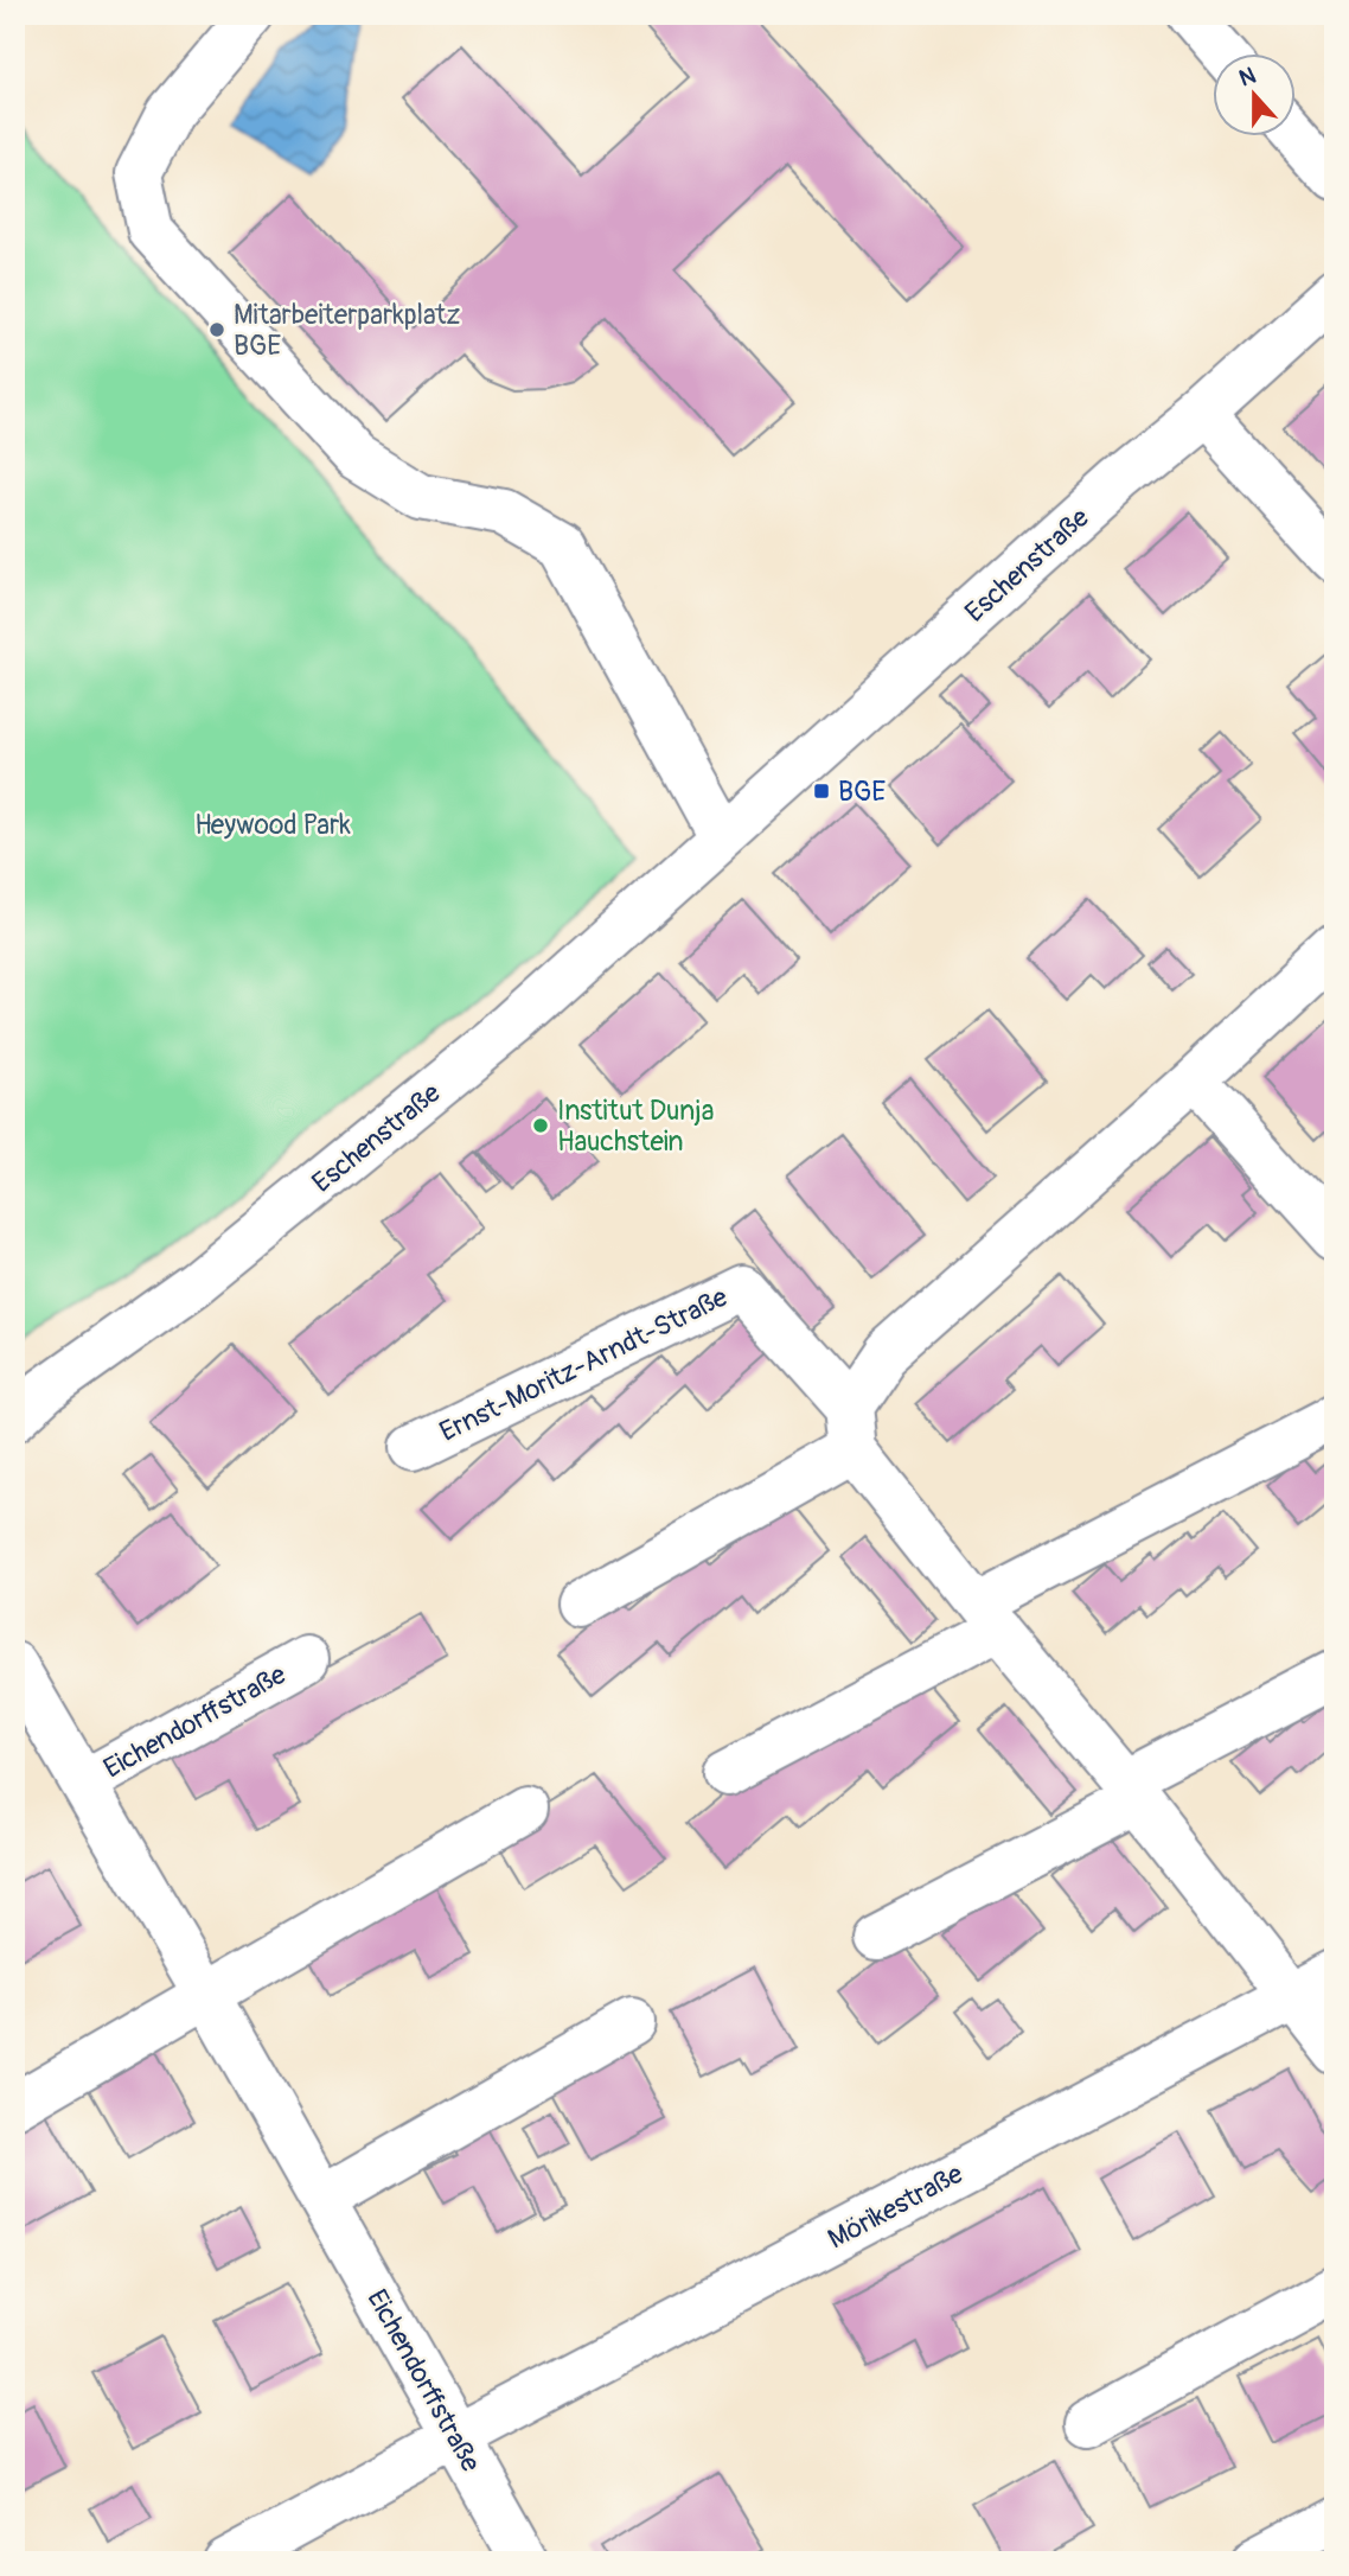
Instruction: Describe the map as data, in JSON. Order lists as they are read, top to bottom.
{
  "streets": {
    "street": [
      "Eschenstraße",
      "Ernst-Moritz-Arndt-Straße",
      "Eichendorffstraße",
      "Mörikestraße"
    ]
  },
  "crossings": [
    ["Ernst-Moritz-Arndt-Straße", "Mörikestraße"],
    ["Eichendorffstraße", "Mörikestraße"]
  ],
  "parks": ["Heywood Park"],
  "places": {
    "other": ["Mitarbeiterparkplatz BGE", "Institut Dunja Hauchstein"],
    "transit": ["BGE"]
  },
  "north": "top"
}
